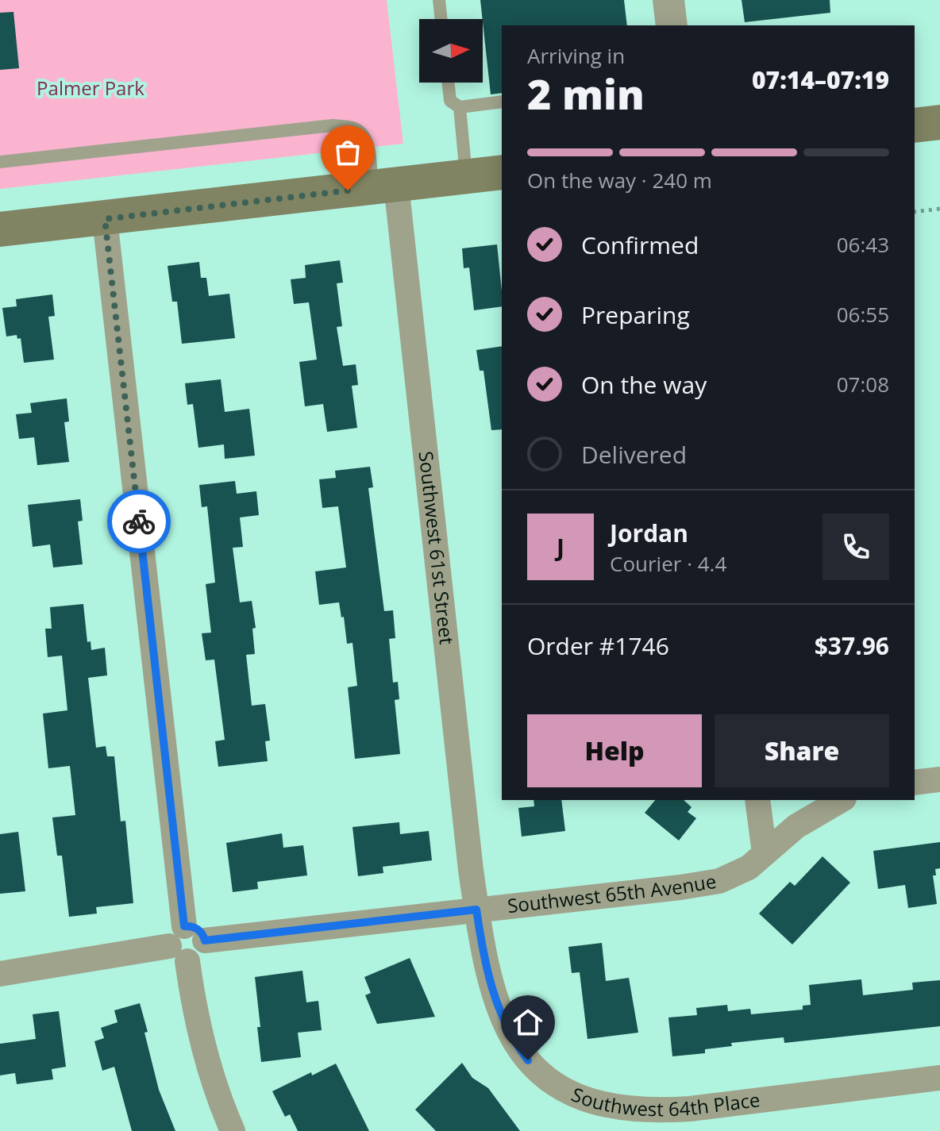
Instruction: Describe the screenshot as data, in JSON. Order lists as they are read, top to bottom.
{
  "streets": {
    "street": ["Southwest 61st Street", "Southwest 65th Avenue", "Southwest 64th Place"]
  },
  "crossings": [
    ["Southwest 61st Street", "Southwest 65th Avenue"],
    ["Southwest 61st Street", "Southwest 64th Place"],
    ["Southwest 65th Avenue", "Southwest 64th Place"]
  ],
  "parks": ["Palmer Park"],
  "north": "right",
  "page": {
    "heading": ["2 min", "Arriving in", "07:14–07:19"],
    "panel": [
      "Jordan",
      "Courier · 4.4",
      "Order #1746",
      "$37.96"
    ],
    "bar": "On the way · 240 m",
    "list": [
      ["Confirmed", "06:43"],
      ["Preparing", "06:55"],
      ["On the way", "07:08"],
      "Delivered"
    ],
    "round": "J",
    "buttons": ["Help", "Share"]
  }
}
